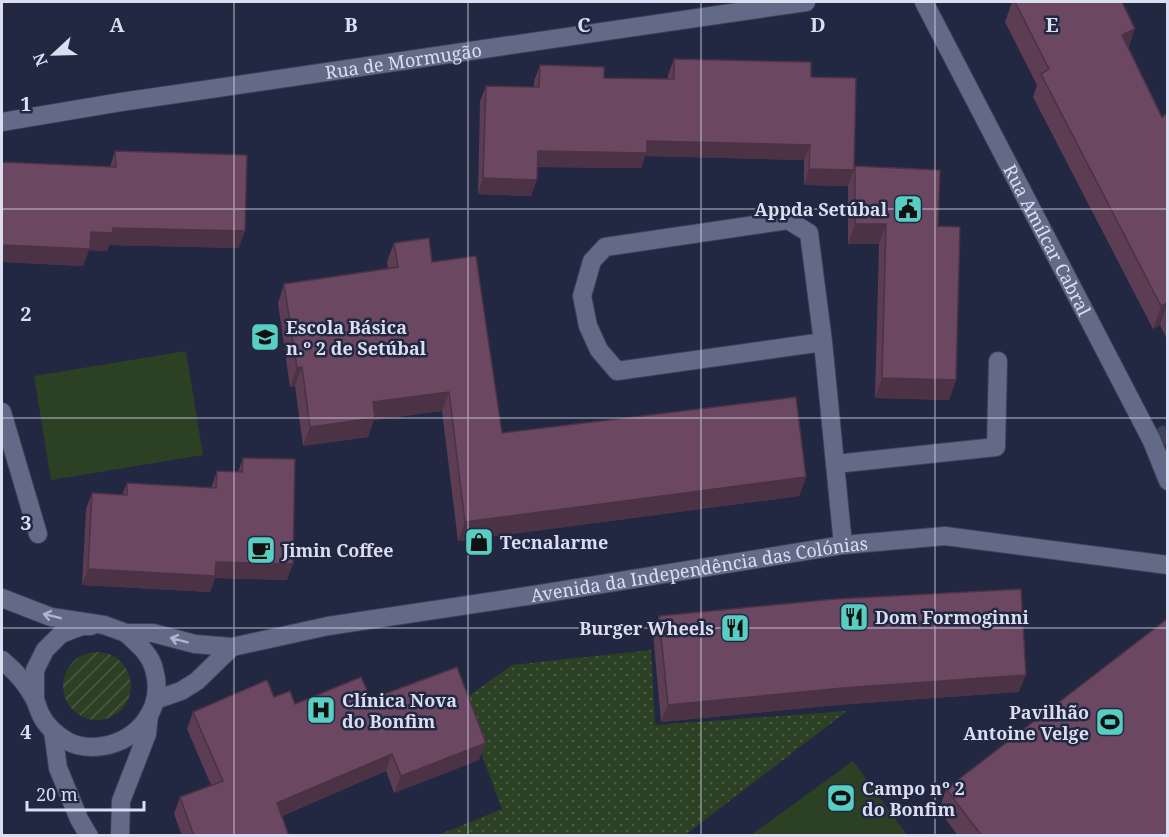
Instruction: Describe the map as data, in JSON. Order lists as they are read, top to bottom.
{
  "streets": {
    "street": ["Rua de Mormugão", "Rua Amílcar Cabral", "Avenida da Independência das Colónias"]
  },
  "places": {
    "public building": ["Appda Setúbal"],
    "school or university": ["Escola Básica n.º 2 de Setúbal"],
    "shop": ["Tecnalarme"],
    "cafe": ["Jimin Coffee"],
    "restaurant": ["Dom Formoginni", "Burger Wheels"],
    "hospital": ["Clínica Nova do Bonfim"],
    "sports": ["Pavilhão Antoine Velge", "Campo nº 2 do Bonfim"]
  },
  "scale_bar": "20 m",
  "north": "left",
  "grid": {
    "columns": [
      "A",
      "B",
      "C",
      "D",
      "E"
    ],
    "rows": [
      "1",
      "2",
      "3",
      "4"
    ]
  }
}
